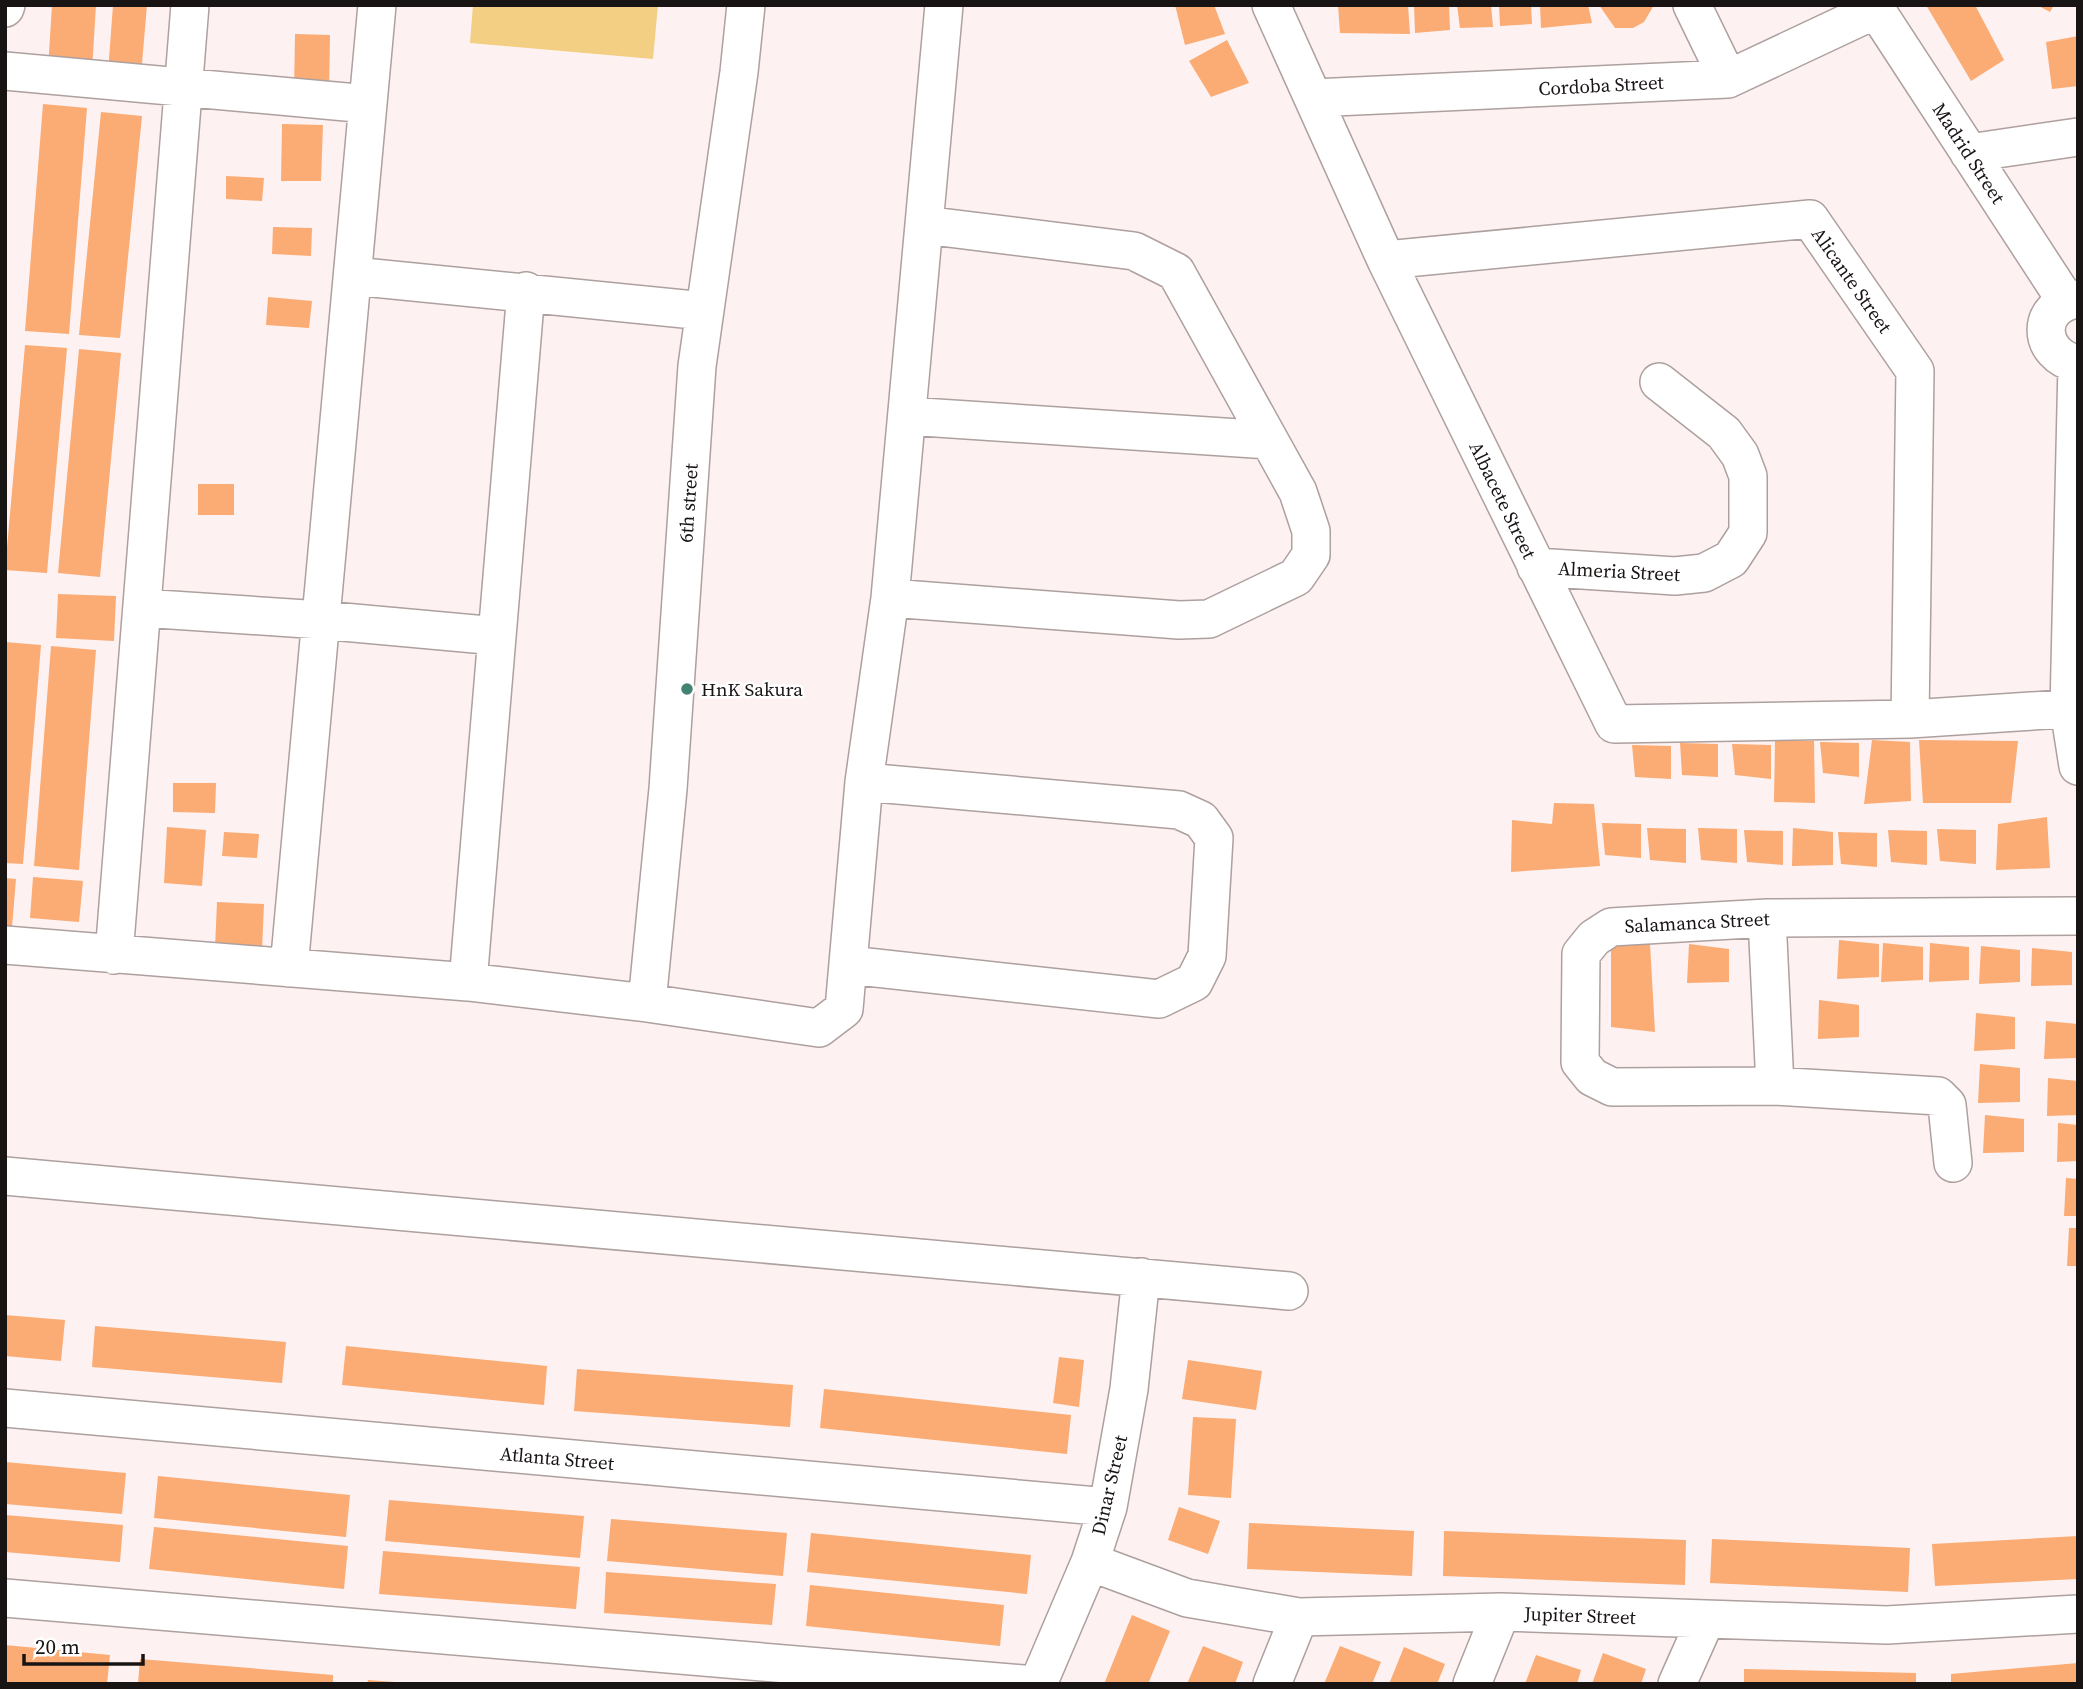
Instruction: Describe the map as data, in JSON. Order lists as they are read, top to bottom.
{
  "streets": {
    "street": [
      "Cordoba Street",
      "Madrid Street",
      "Alicante Street",
      "Albacete Street",
      "6th street",
      "Almeria Street",
      "Salamanca Street",
      "Atlanta Street",
      "Dinar Street",
      "Jupiter Street"
    ]
  },
  "crossings": [
    ["Cordoba Street", "Madrid Street"],
    ["Cordoba Street", "Albacete Street"],
    ["Alicante Street", "Albacete Street"],
    ["Albacete Street", "Almeria Street"],
    ["Atlanta Street", "Dinar Street"],
    ["Dinar Street", "Jupiter Street"]
  ],
  "places": ["HnK Sakura"],
  "scale_bar": "20 m"
}
